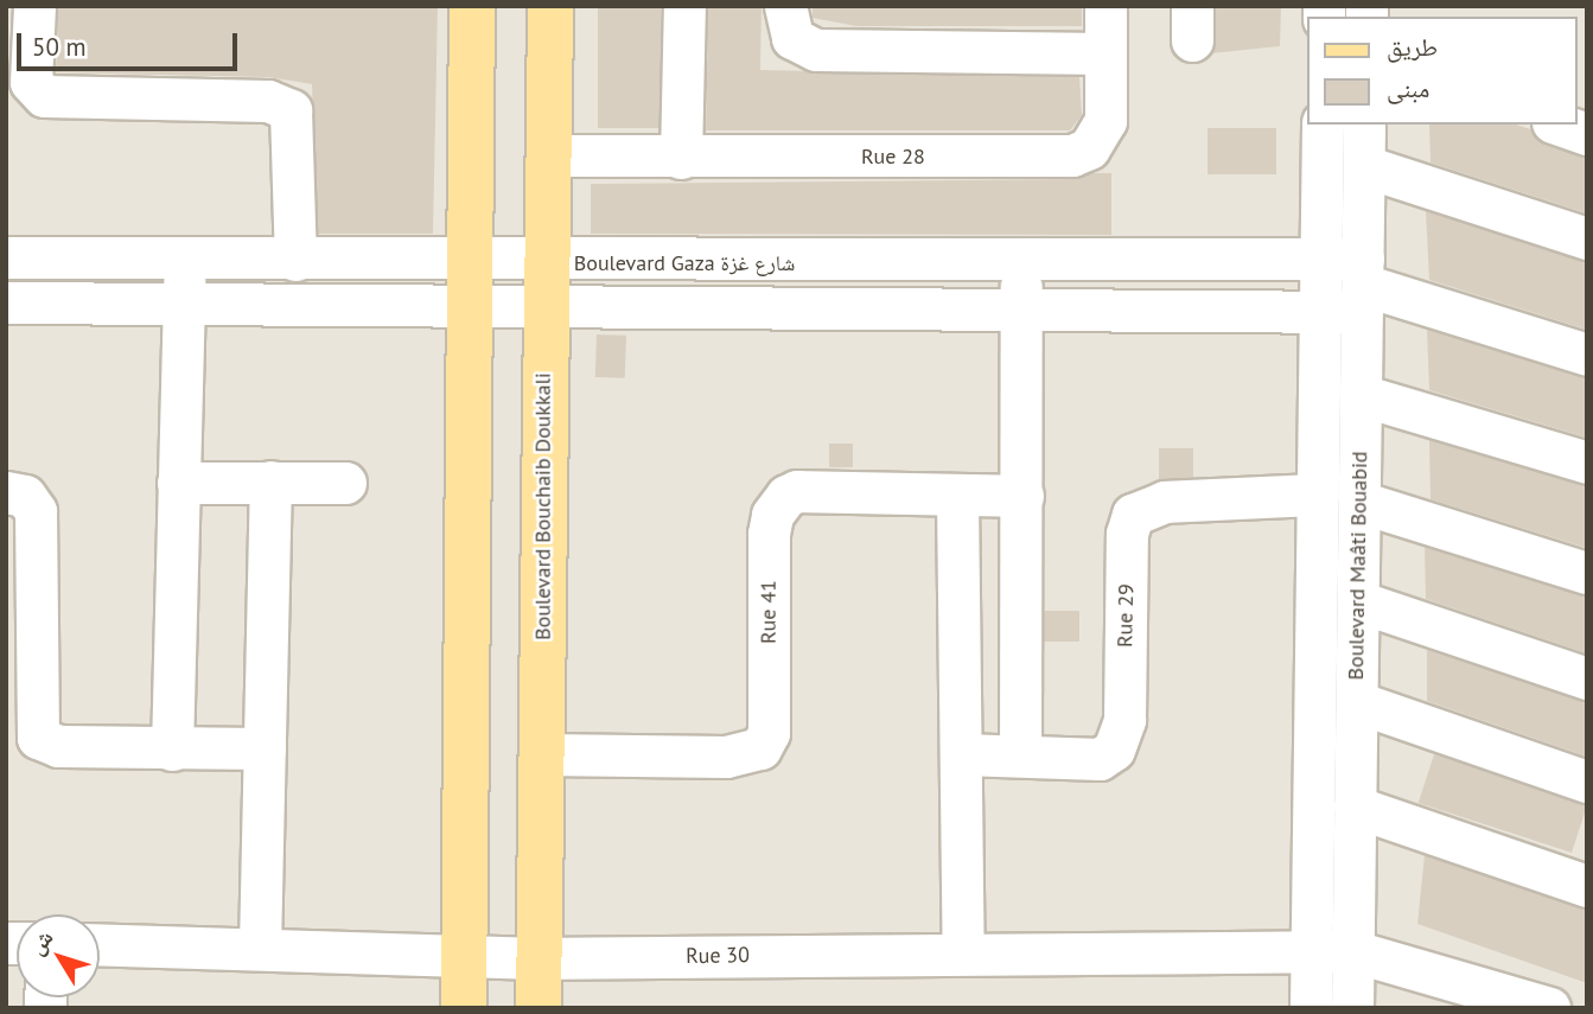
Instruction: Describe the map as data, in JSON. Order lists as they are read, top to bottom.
{
  "streets": {
    "main road": ["Boulevard Bouchaib Doukkali"],
    "street": [
      "Rue 28",
      "Boulevard Gaza شارع غزة",
      "Boulevard Maâti Bouabid",
      "Rue 41",
      "Rue 29",
      "Rue 30"
    ]
  },
  "crossings": [
    ["Rue 28", "Boulevard Bouchaib Doukkali"],
    ["Boulevard Gaza شارع غزة", "Boulevard Bouchaib Doukkali"],
    ["Boulevard Gaza شارع غزة", "Boulevard Maâti Bouabid"],
    ["Boulevard Bouchaib Doukkali", "Rue 41"],
    ["Boulevard Bouchaib Doukkali", "Rue 30"],
    ["Boulevard Maâti Bouabid", "Rue 29"],
    ["Boulevard Maâti Bouabid", "Rue 30"]
  ],
  "legend": ["طريق", "مبنى"],
  "scale_bar": "50 m",
  "north": "top left"
}
